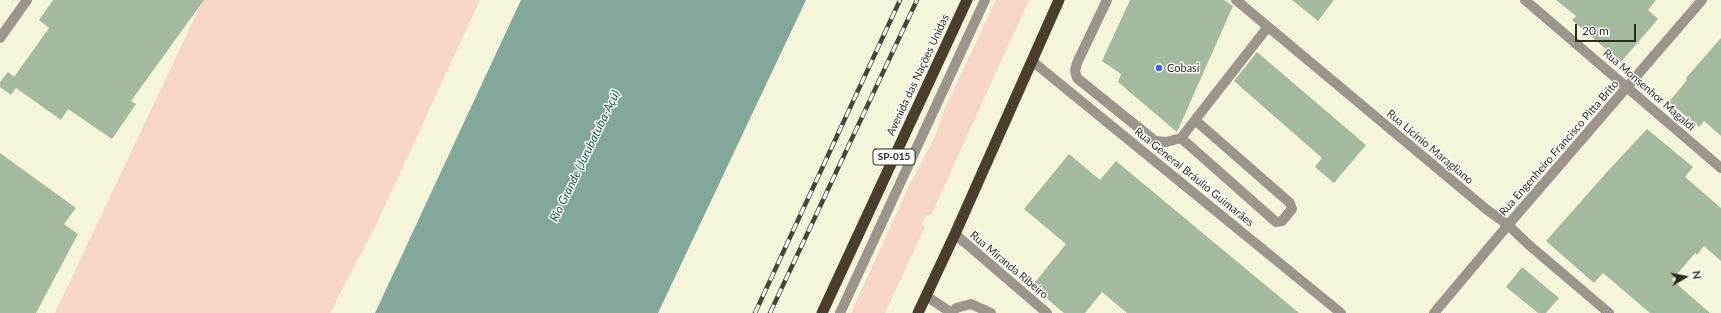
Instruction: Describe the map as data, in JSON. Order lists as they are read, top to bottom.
{
  "streets": {
    "highway": ["Avenida das Nações Unidas", "SP-015"],
    "street": [
      "Rua Monsenhor Magaldi",
      "Rua Licínio Maragliano",
      "Rua Engenheiro Francisco Pitta Brito",
      "Rua General Bráulio Guimarães",
      "Rua Miranda Ribeiro"
    ]
  },
  "crossings": [
    ["Rua Monsenhor Magaldi", "Rua Engenheiro Francisco Pitta Brito"],
    ["Rua Licínio Maragliano", "Rua Engenheiro Francisco Pitta Brito"]
  ],
  "water": ["Rio Grande (Jurubatuba-Açú)"],
  "places": ["Cobasi"],
  "scale_bar": "20 m",
  "north": "right"
}
